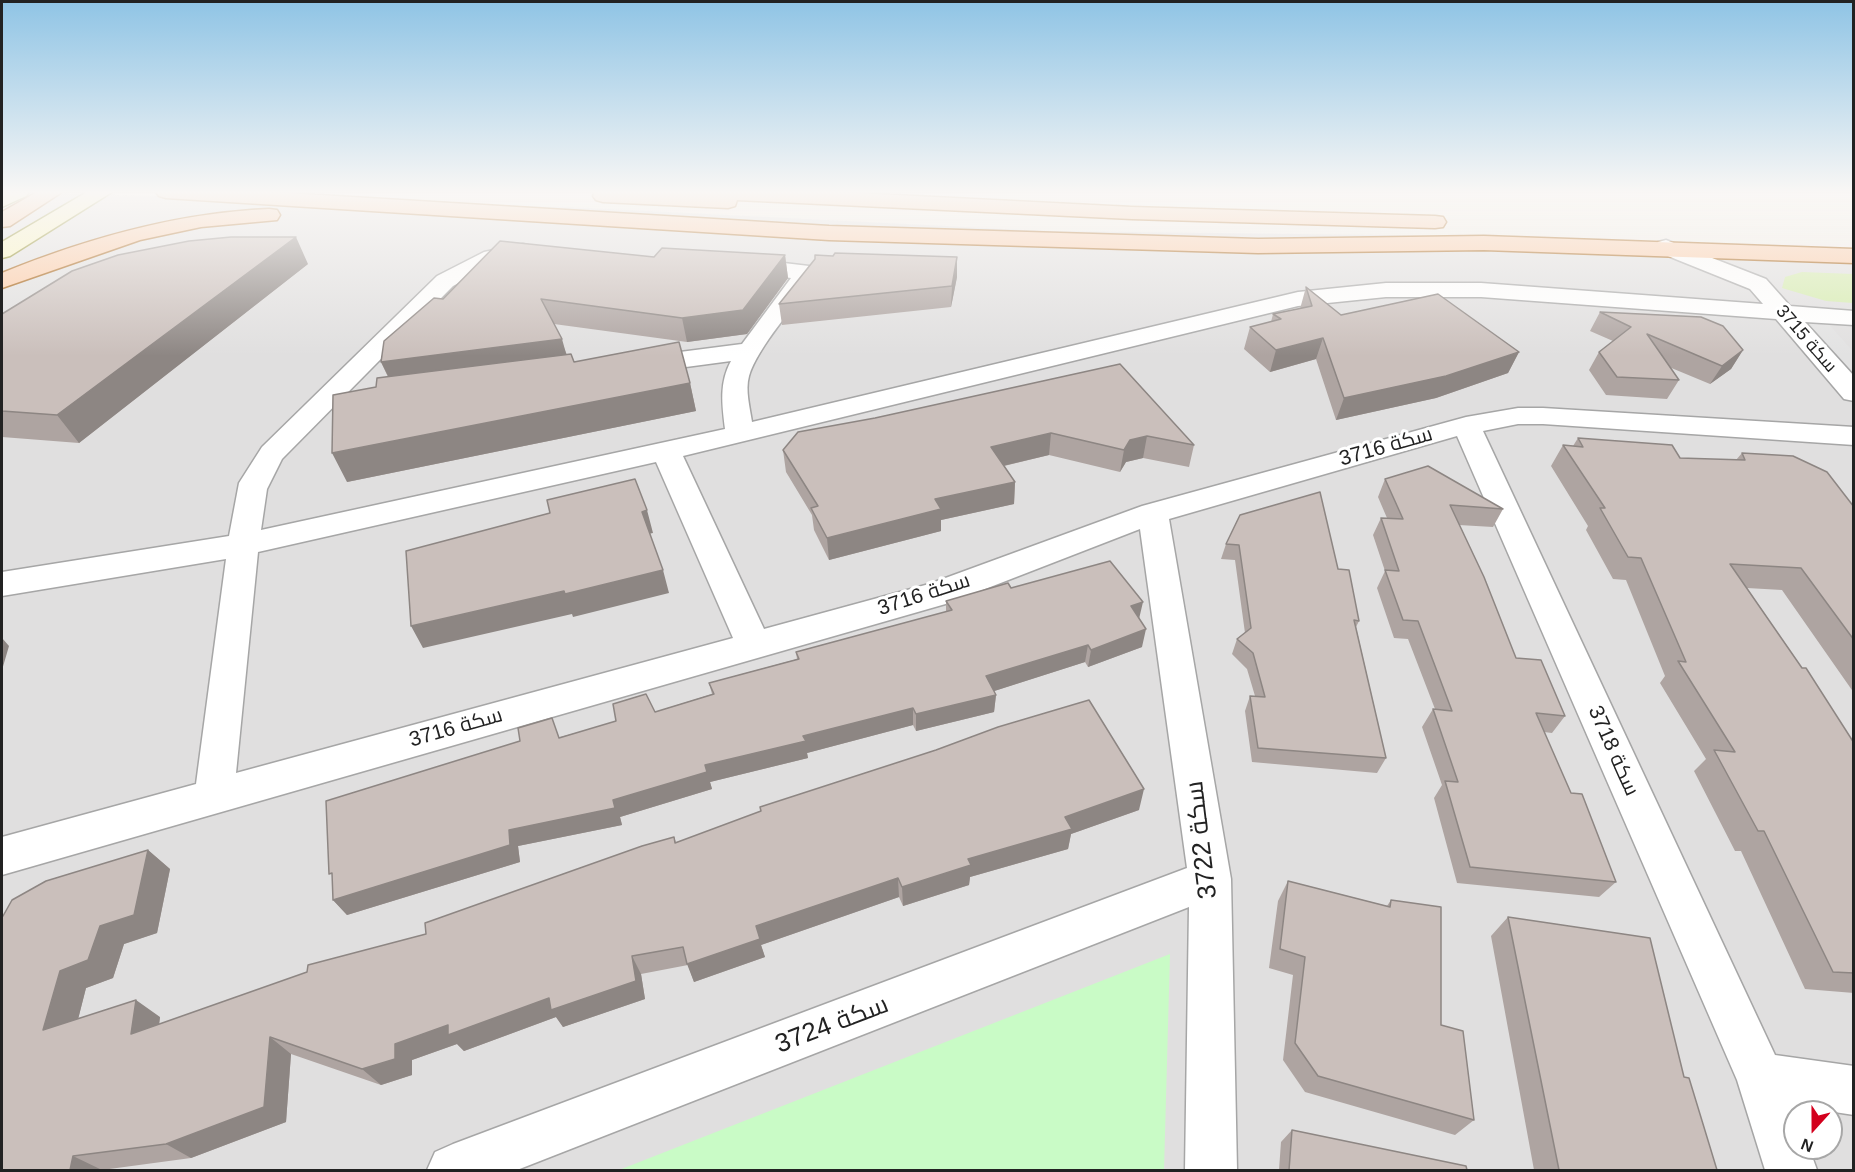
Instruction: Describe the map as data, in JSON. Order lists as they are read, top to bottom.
{
  "streets": {
    "street": [
      "سكة 3715",
      "سكة 3716",
      "سكة 3718",
      "سكة 3722",
      "سكة 3724"
    ]
  },
  "crossings": [
    ["سكة 3716", "سكة 3718"],
    ["سكة 3716", "سكة 3722"],
    ["سكة 3722", "سكة 3724"]
  ],
  "north": "bottom"
}
